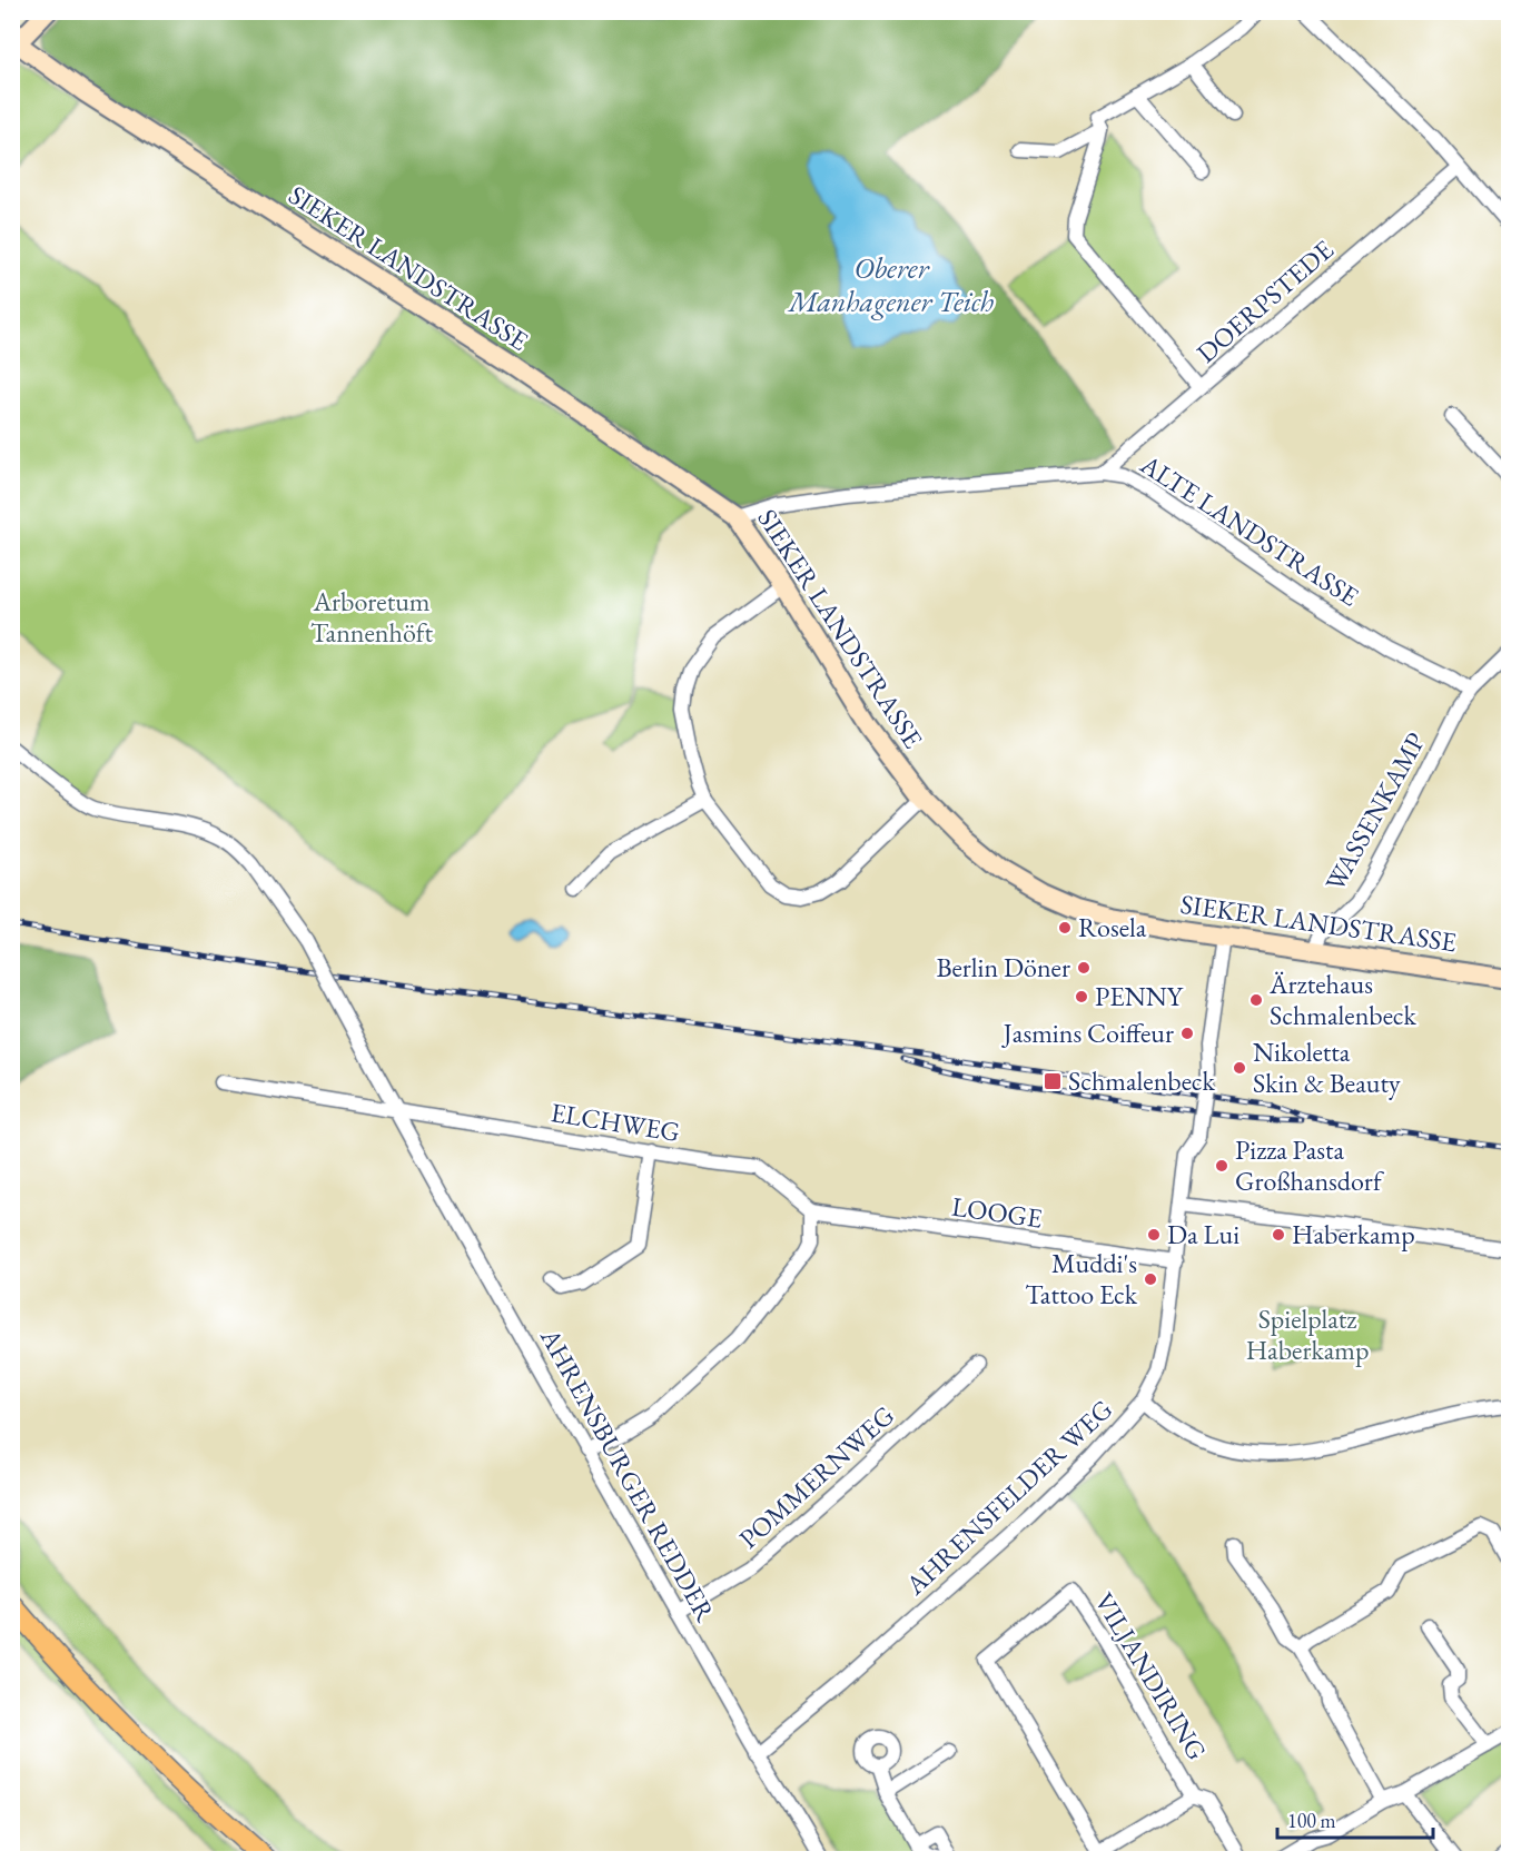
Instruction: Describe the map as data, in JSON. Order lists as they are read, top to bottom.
{
  "streets": {
    "street": [
      "SIEKER LANDSTRASSE",
      "DOERPSTEDE",
      "ALTE LANDSTRASSE",
      "WASSENKAMP",
      "ELCHWEG",
      "LOOGE",
      "AHRENSBURGER REDDER",
      "POMMERNWEG",
      "AHRENSFELDER WEG",
      "VILJANDIRING"
    ]
  },
  "crossings": [
    ["SIEKER LANDSTRASSE", "ALTE LANDSTRASSE"],
    ["SIEKER LANDSTRASSE", "WASSENKAMP"],
    ["SIEKER LANDSTRASSE", "AHRENSFELDER WEG"],
    ["DOERPSTEDE", "ALTE LANDSTRASSE"],
    ["ALTE LANDSTRASSE", "WASSENKAMP"],
    ["ELCHWEG", "LOOGE"],
    ["ELCHWEG", "AHRENSBURGER REDDER"],
    ["LOOGE", "AHRENSFELDER WEG"],
    ["AHRENSBURGER REDDER", "POMMERNWEG"],
    ["AHRENSBURGER REDDER", "AHRENSFELDER WEG"]
  ],
  "water": ["Oberer Manhagener Teich"],
  "parks": ["Arboretum Tannenhöft", "Spielplatz Haberkamp"],
  "places": {
    "other": [
      "Rosela",
      "Berlin Döner",
      "PENNY",
      "Ärztehaus Schmalenbeck",
      "Jasmins Coiffeur",
      "Nikoletta Skin & Beauty",
      "Pizza Pasta Großhansdorf",
      "Da Lui",
      "Haberkamp",
      "Muddi's Tattoo Eck"
    ],
    "transit": ["Schmalenbeck"]
  },
  "scale_bar": "100 m"
}
